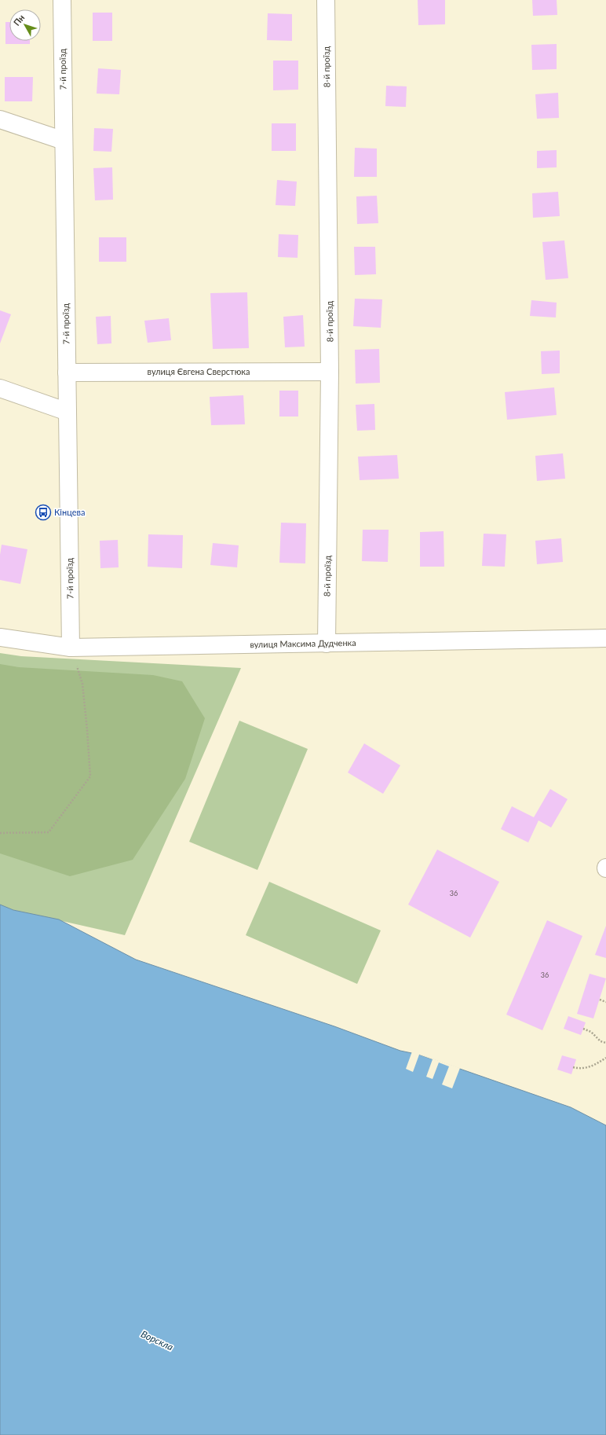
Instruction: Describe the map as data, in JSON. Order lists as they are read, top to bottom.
{
  "streets": {
    "street": [
      "8-й проїзд",
      "7-й проїзд",
      "вулиця Євгена Сверстюка",
      "вулиця Максима Дудченка"
    ]
  },
  "crossings": [
    ["8-й проїзд", "вулиця Євгена Сверстюка"],
    ["8-й проїзд", "вулиця Максима Дудченка"],
    ["7-й проїзд", "вулиця Євгена Сверстюка"],
    ["7-й проїзд", "вулиця Максима Дудченка"]
  ],
  "water": ["Ворскла"],
  "places": {
    "bus stop": ["Кінцева"]
  },
  "house_numbers": ["36", "36"],
  "north": "top left"
}
